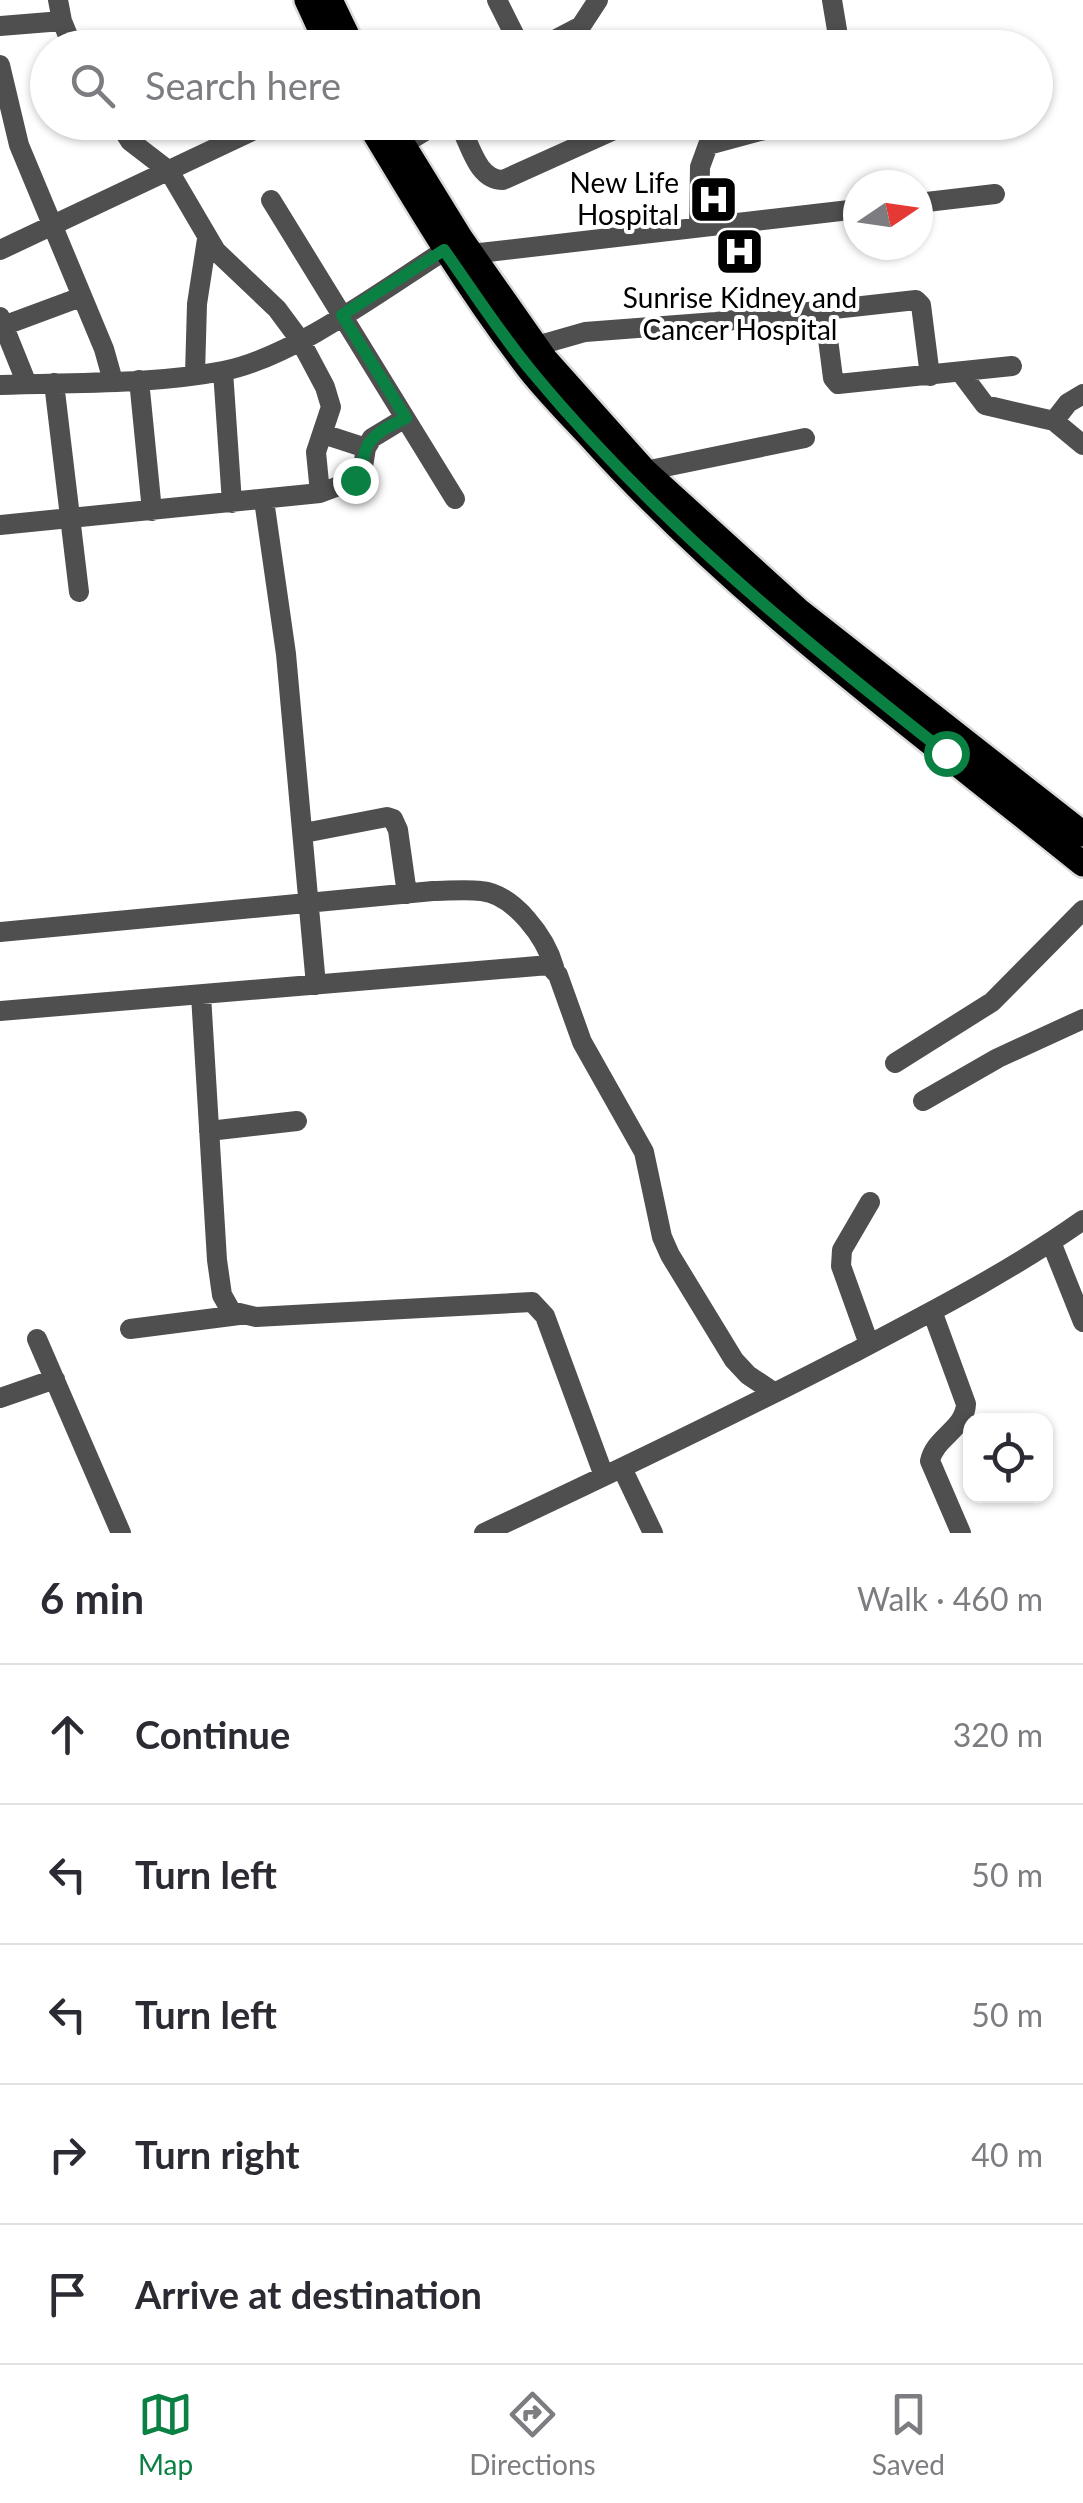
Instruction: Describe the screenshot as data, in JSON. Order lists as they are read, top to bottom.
{
  "places": {
    "hospital": ["New Life Hospital", "Sunrise Kidney and Cancer Hospital"]
  },
  "north": "right",
  "page": {
    "search": "Search here",
    "heading": ["6 min", "Walk · 460 m"],
    "list": [
      ["Continue", "320 m"],
      ["Turn left", "50 m"],
      ["Turn left", "50 m"],
      ["Turn right", "40 m"],
      "Arrive at destination"
    ],
    "nav": ["Map", "Directions", "Saved"]
  }
}
